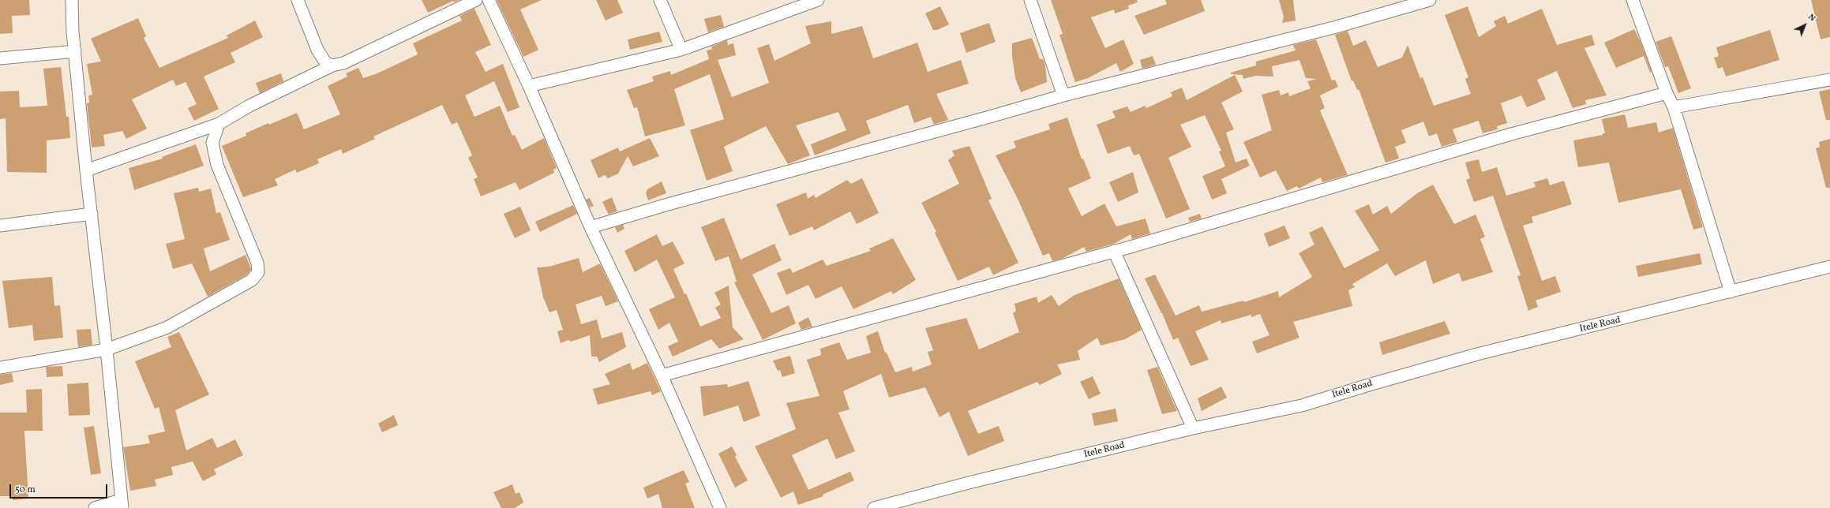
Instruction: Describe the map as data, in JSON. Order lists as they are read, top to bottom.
{
  "streets": {
    "street": ["Itele Road"]
  },
  "scale_bar": "50 m",
  "north": "top right"
}
